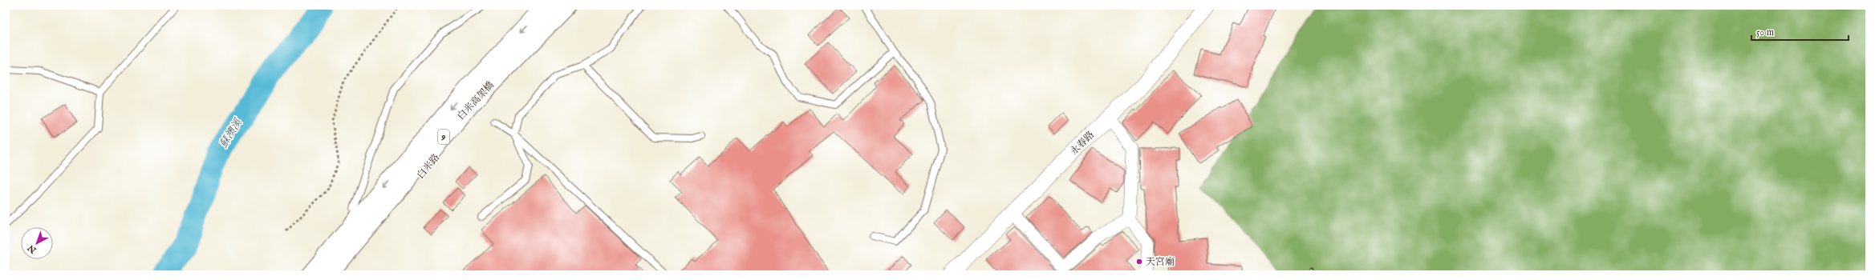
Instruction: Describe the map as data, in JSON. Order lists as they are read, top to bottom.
{
  "streets": {
    "main road": ["白米高架橋", "9"],
    "street": ["永春路", "白米路"]
  },
  "water": ["蘇澳溪"],
  "places": ["天宮廟"],
  "scale_bar": "50 m",
  "north": "bottom left"
}
